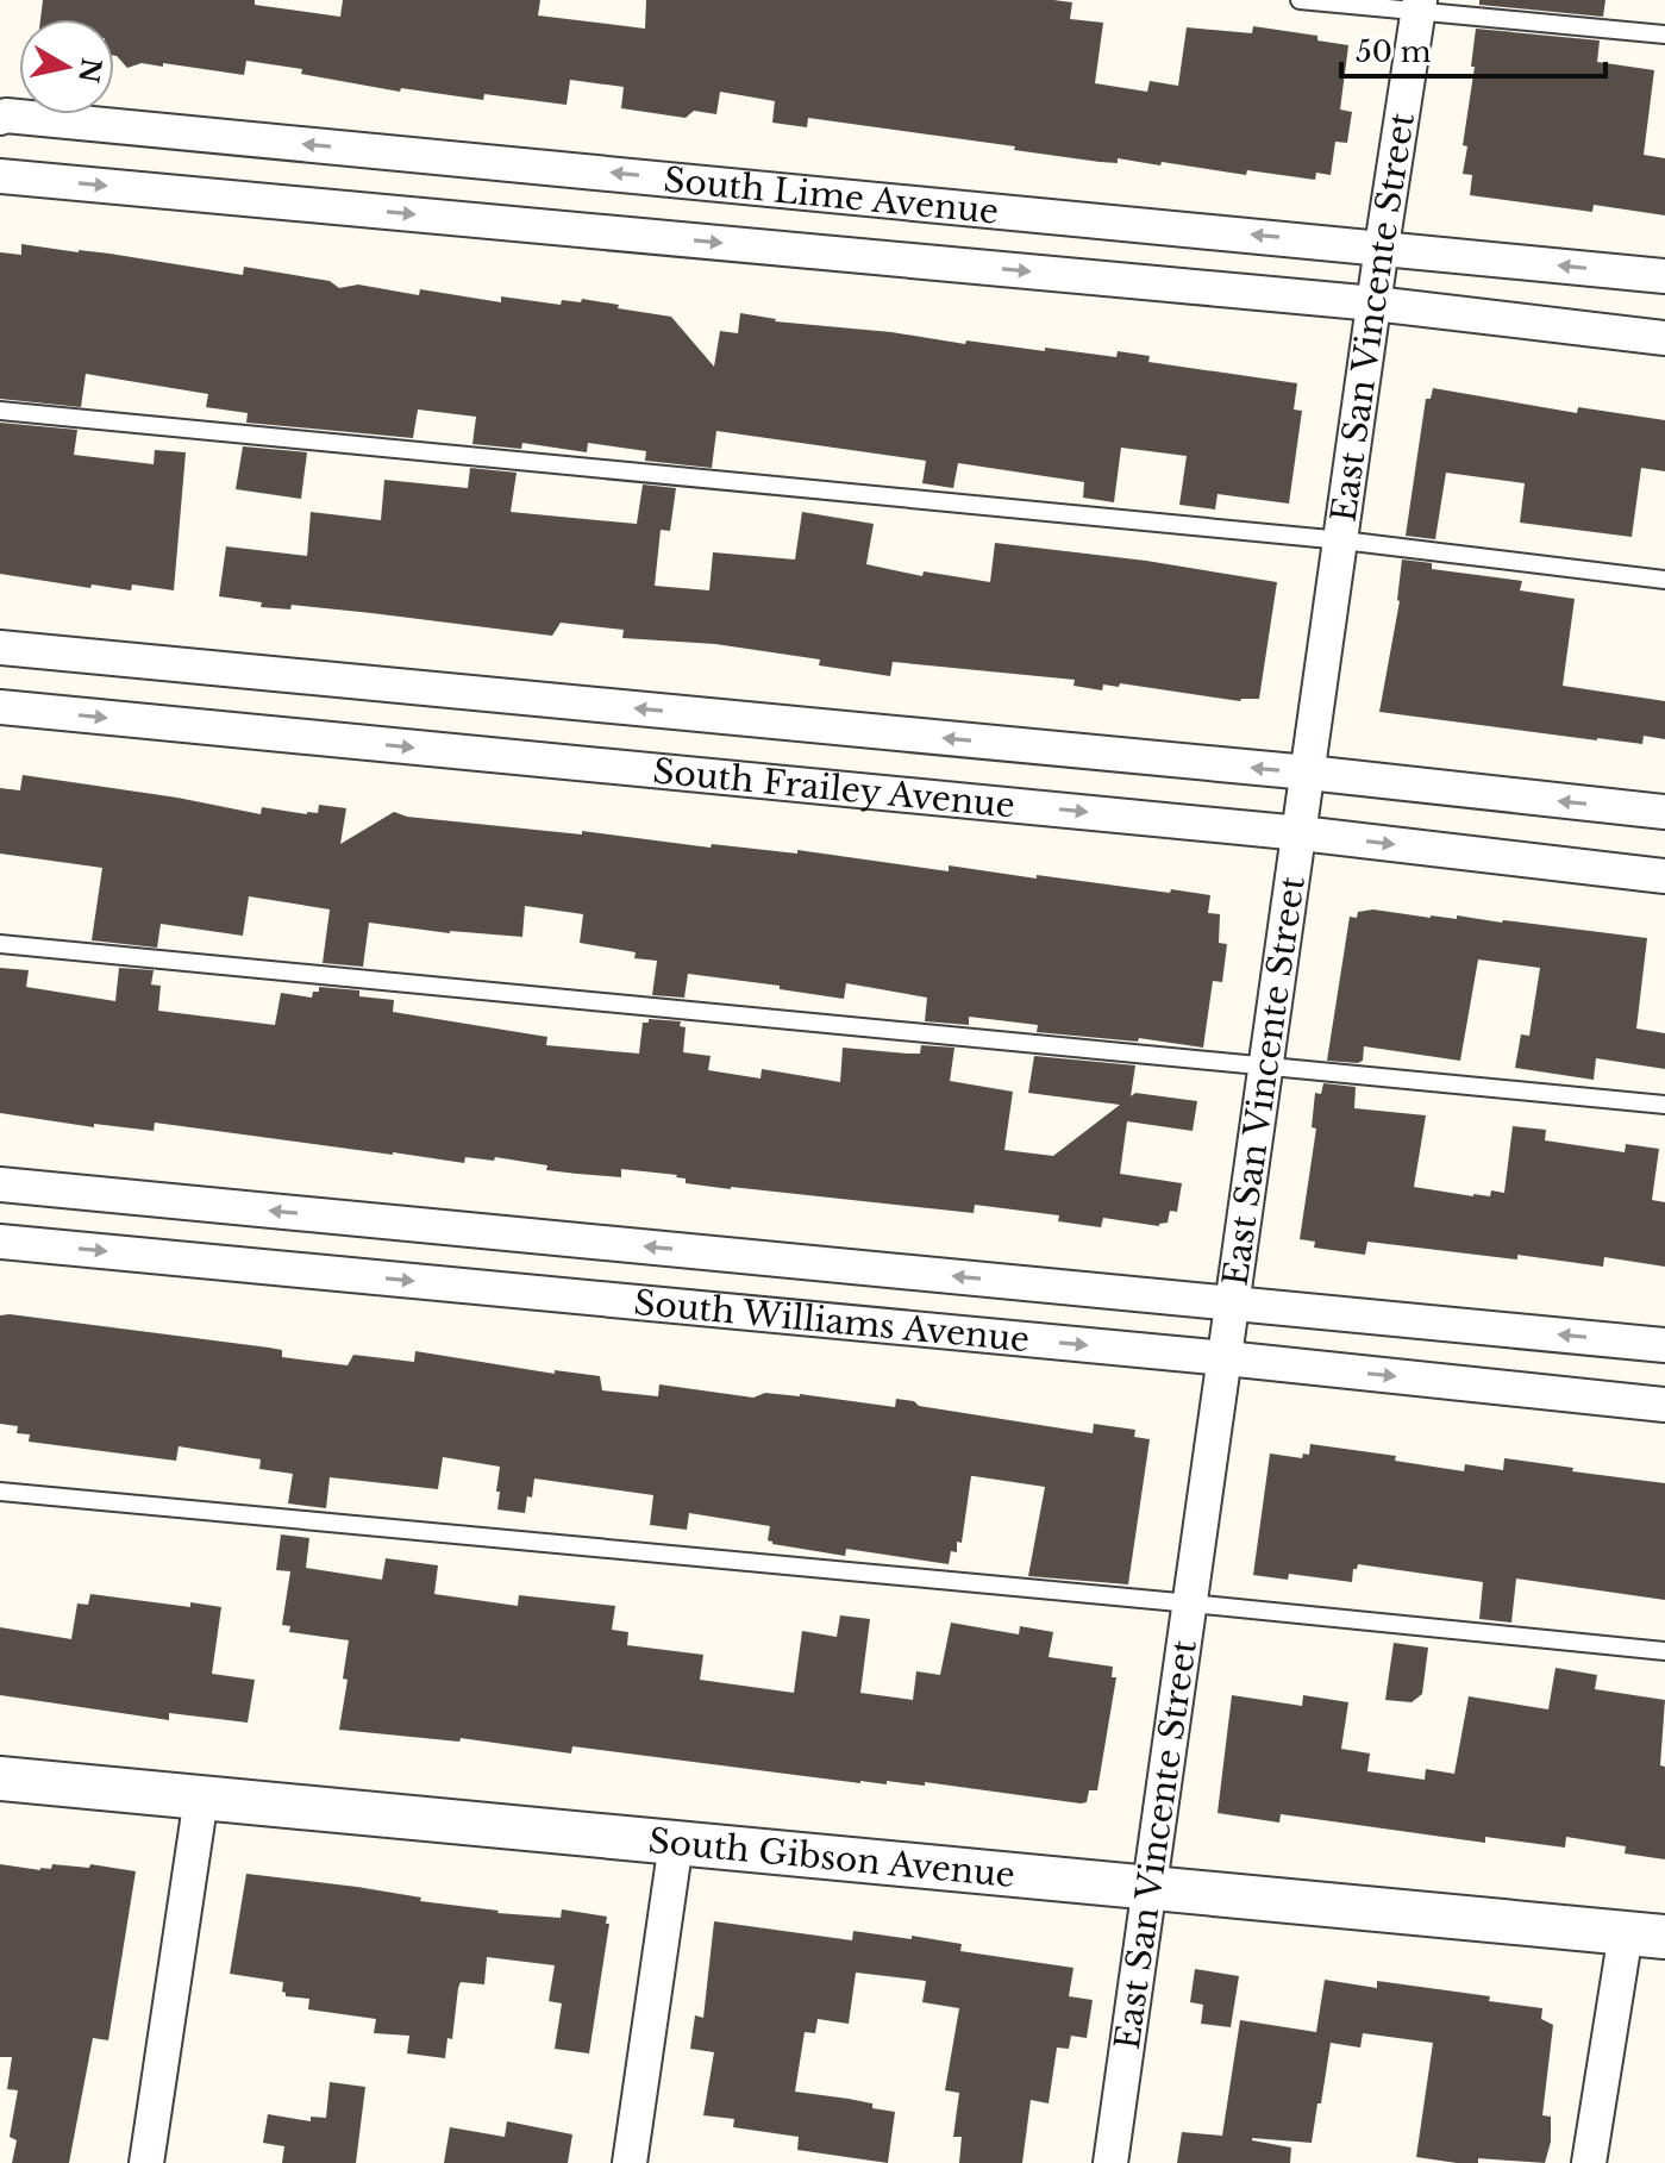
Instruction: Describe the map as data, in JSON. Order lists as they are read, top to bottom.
{
  "streets": {
    "street": [
      "South Lime Avenue",
      "East San Vincente Street",
      "South Frailey Avenue",
      "South Williams Avenue",
      "South Gibson Avenue"
    ]
  },
  "crossings": [
    ["South Lime Avenue", "East San Vincente Street"],
    ["East San Vincente Street", "South Frailey Avenue"],
    ["East San Vincente Street", "South Williams Avenue"],
    ["East San Vincente Street", "South Gibson Avenue"]
  ],
  "scale_bar": "50 m",
  "north": "right"
}
